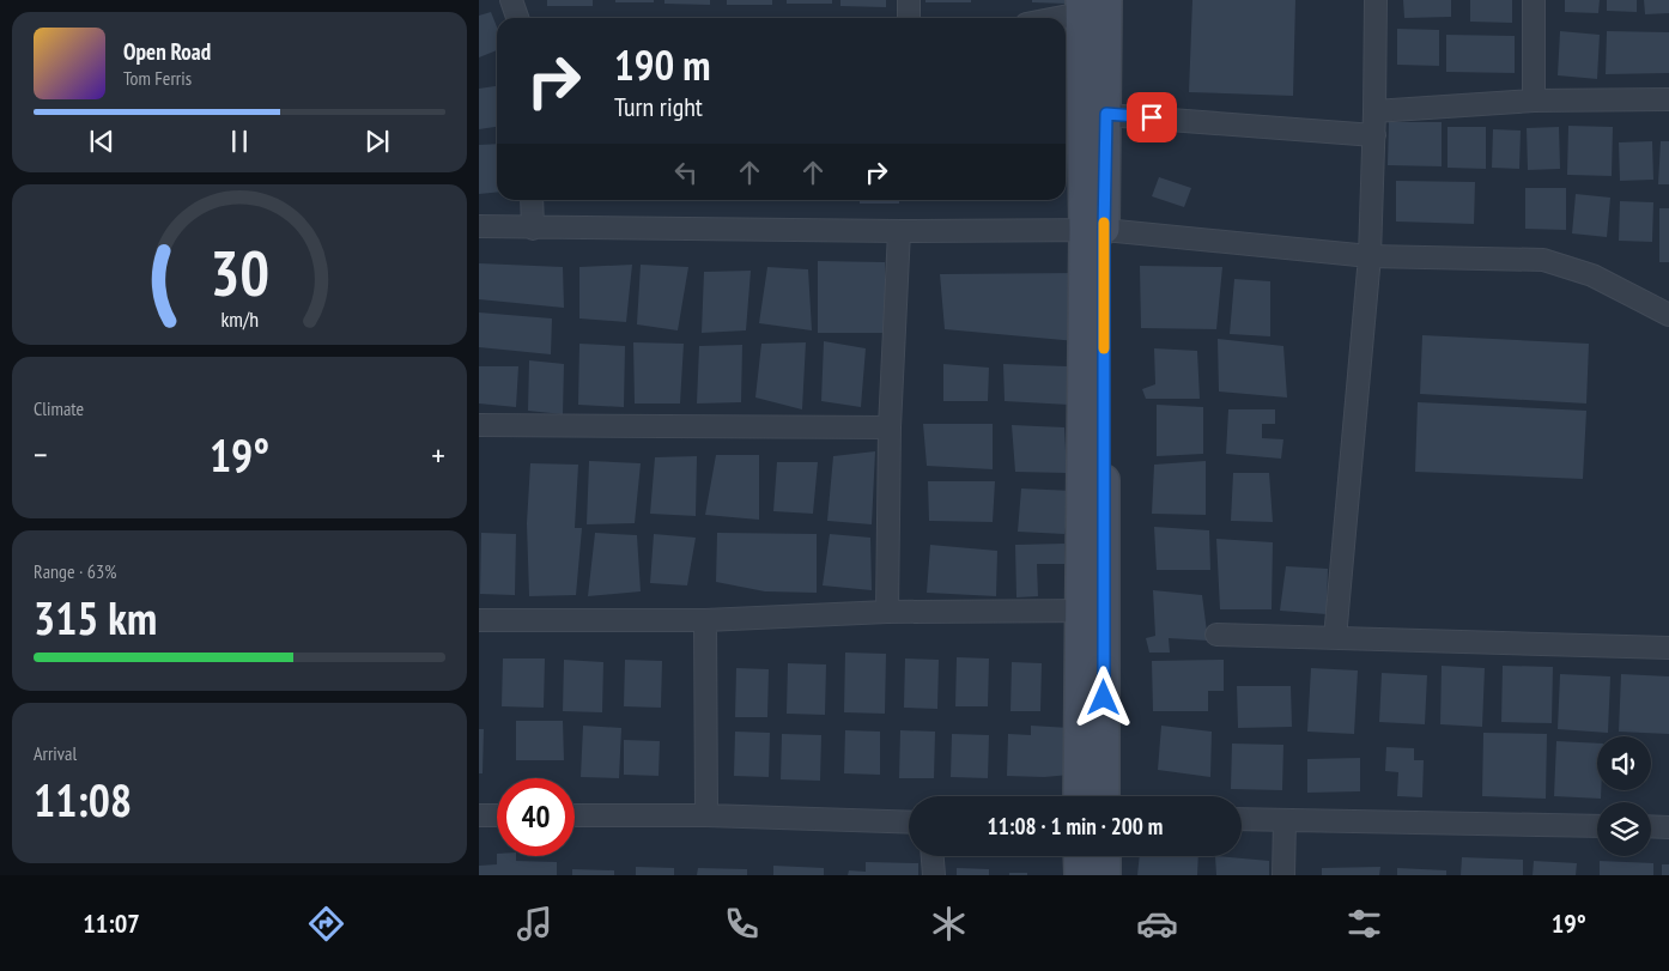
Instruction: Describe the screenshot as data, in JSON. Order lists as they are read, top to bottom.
{
  "page": {
    "turn": ["190 m", "Turn right"],
    "song": ["Open Road", "Tom Ferris"],
    "tile": [
      "Climate",
      ["Range · 63%", "315 km"],
      ["Arrival", "11:08"]
    ],
    "heat": ["−", "19°", "+"],
    "limit": "40",
    "trip": "11:08 · 1 min · 200 m",
    "tabs": ["11:07", "19°"],
    "gauge": ["30", "km/h"]
  }
}
